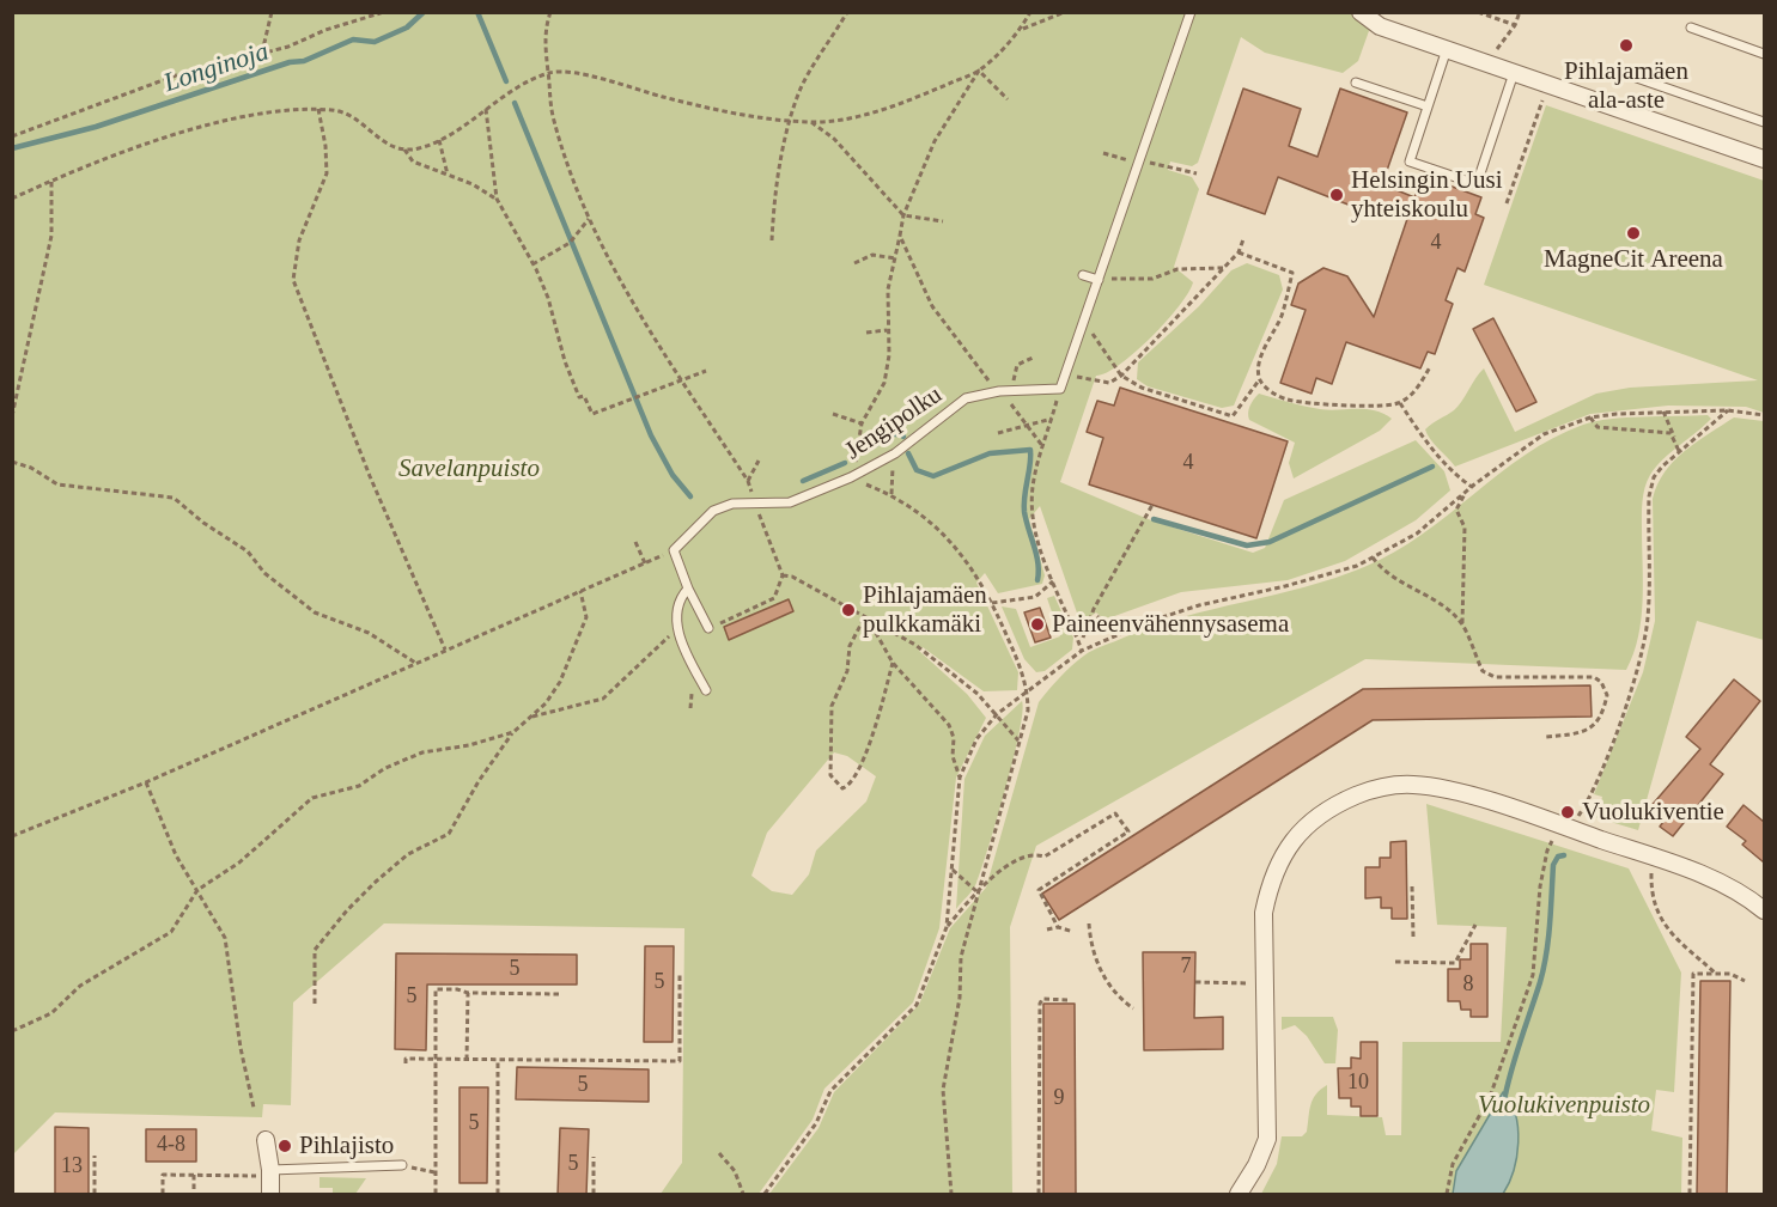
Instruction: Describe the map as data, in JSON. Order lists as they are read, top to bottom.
{
  "streets": {
    "lane": ["Jengipolku"]
  },
  "water": ["Longinoja"],
  "parks": ["Savelanpuisto", "Vuolukivenpuisto"],
  "places": [
    "Pihlajamäen ala-aste",
    "Helsingin Uusi yhteiskoulu",
    "MagneCit Areena",
    "Pihlajamäen pulkkamäki",
    "Paineenvähennysasema",
    "Vuolukiventie",
    "Pihlajisto"
  ],
  "house_numbers": [
    "4",
    "4",
    "7",
    "5",
    "5",
    "8",
    "5",
    "10",
    "5",
    "9",
    "5",
    "4-8",
    "5",
    "13"
  ]
}
